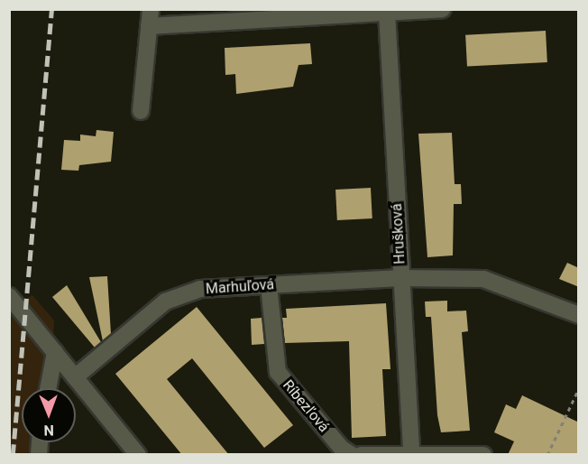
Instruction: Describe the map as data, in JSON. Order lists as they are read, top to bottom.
{
  "streets": {
    "street": ["Hrušková", "Marhuľová", "Ríbezľová"]
  },
  "crossings": [
    ["Hrušková", "Marhuľová"],
    ["Marhuľová", "Ríbezľová"]
  ],
  "north": "bottom"
}
